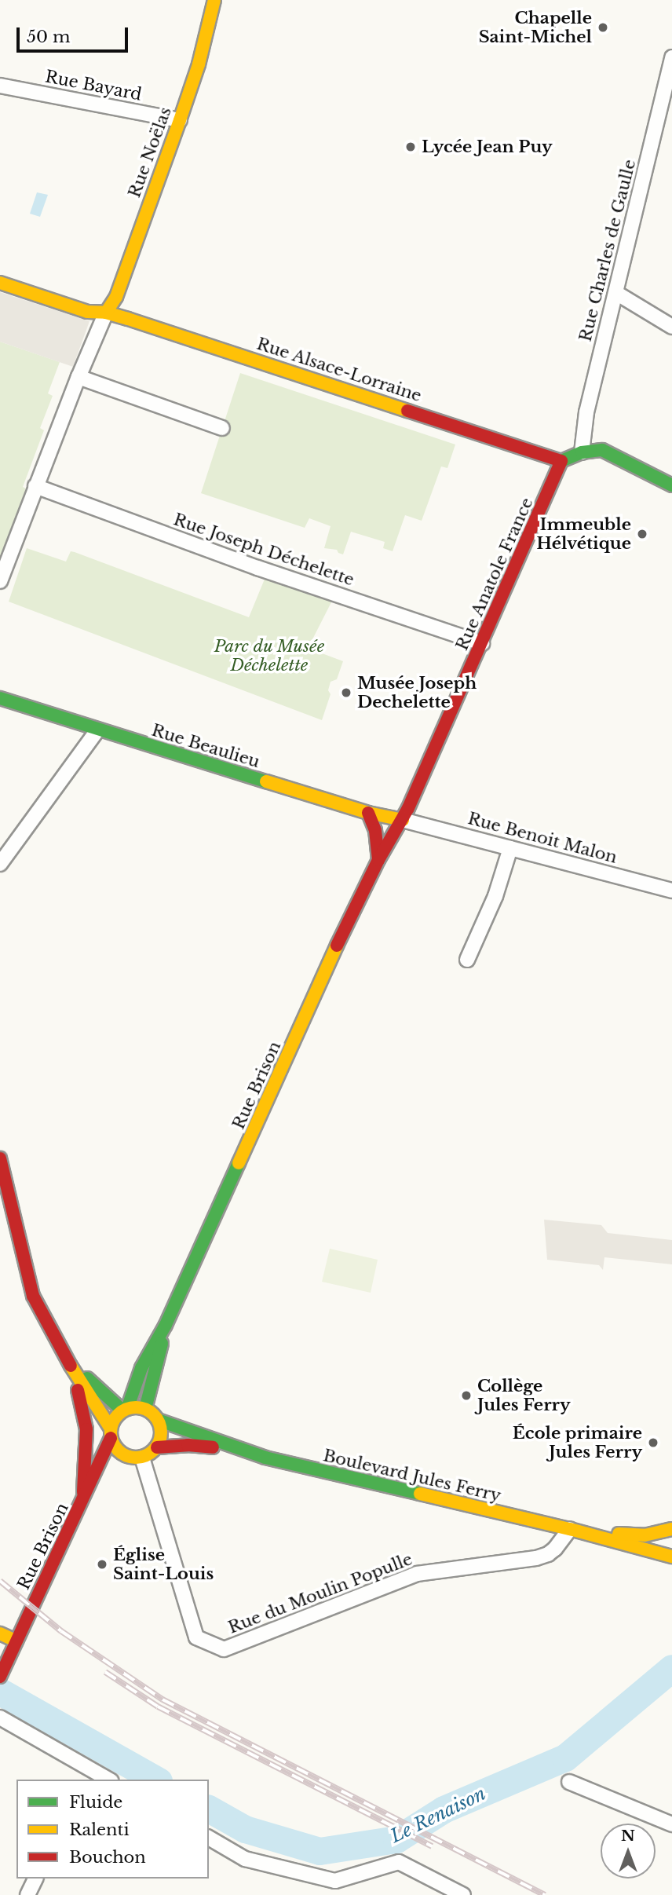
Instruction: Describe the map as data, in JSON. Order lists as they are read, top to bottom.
{
  "streets": {
    "street": [
      "Rue Bayard",
      "Rue Noëlas",
      "Rue Charles de Gaulle",
      "Rue Alsace-Lorraine",
      "Rue Joseph Déchelette",
      "Rue Anatole France",
      "Rue Beaulieu",
      "Rue Benoit Malon",
      "Rue Brison",
      "Boulevard Jules Ferry",
      "Rue du Moulin Populle"
    ]
  },
  "crossings": [
    ["Rue Bayard", "Rue Noëlas"],
    ["Rue Noëlas", "Rue Alsace-Lorraine"],
    ["Rue Alsace-Lorraine", "Rue Anatole France"],
    ["Rue Joseph Déchelette", "Rue Anatole France"],
    ["Rue Anatole France", "Rue Beaulieu"],
    ["Rue Anatole France", "Rue Benoit Malon"],
    ["Rue Anatole France", "Rue Brison"],
    ["Rue Beaulieu", "Rue Benoit Malon"],
    ["Rue Beaulieu", "Rue Brison"],
    ["Rue Benoit Malon", "Rue Brison"],
    ["Rue Brison", "Boulevard Jules Ferry"],
    ["Rue Brison", "Rue du Moulin Populle"],
    ["Boulevard Jules Ferry", "Rue du Moulin Populle"]
  ],
  "water": ["Le Renaison"],
  "parks": ["Parc du Musée Déchelette"],
  "places": [
    "Chapelle Saint-Michel",
    "Lycée Jean Puy",
    "Immeuble Hélvétique",
    "Musée Joseph Dechelette",
    "Collège Jules Ferry",
    "École primaire Jules Ferry",
    "Église Saint-Louis"
  ],
  "legend": ["Fluide", "Ralenti", "Bouchon"],
  "scale_bar": "50 m",
  "north": "top"
}
